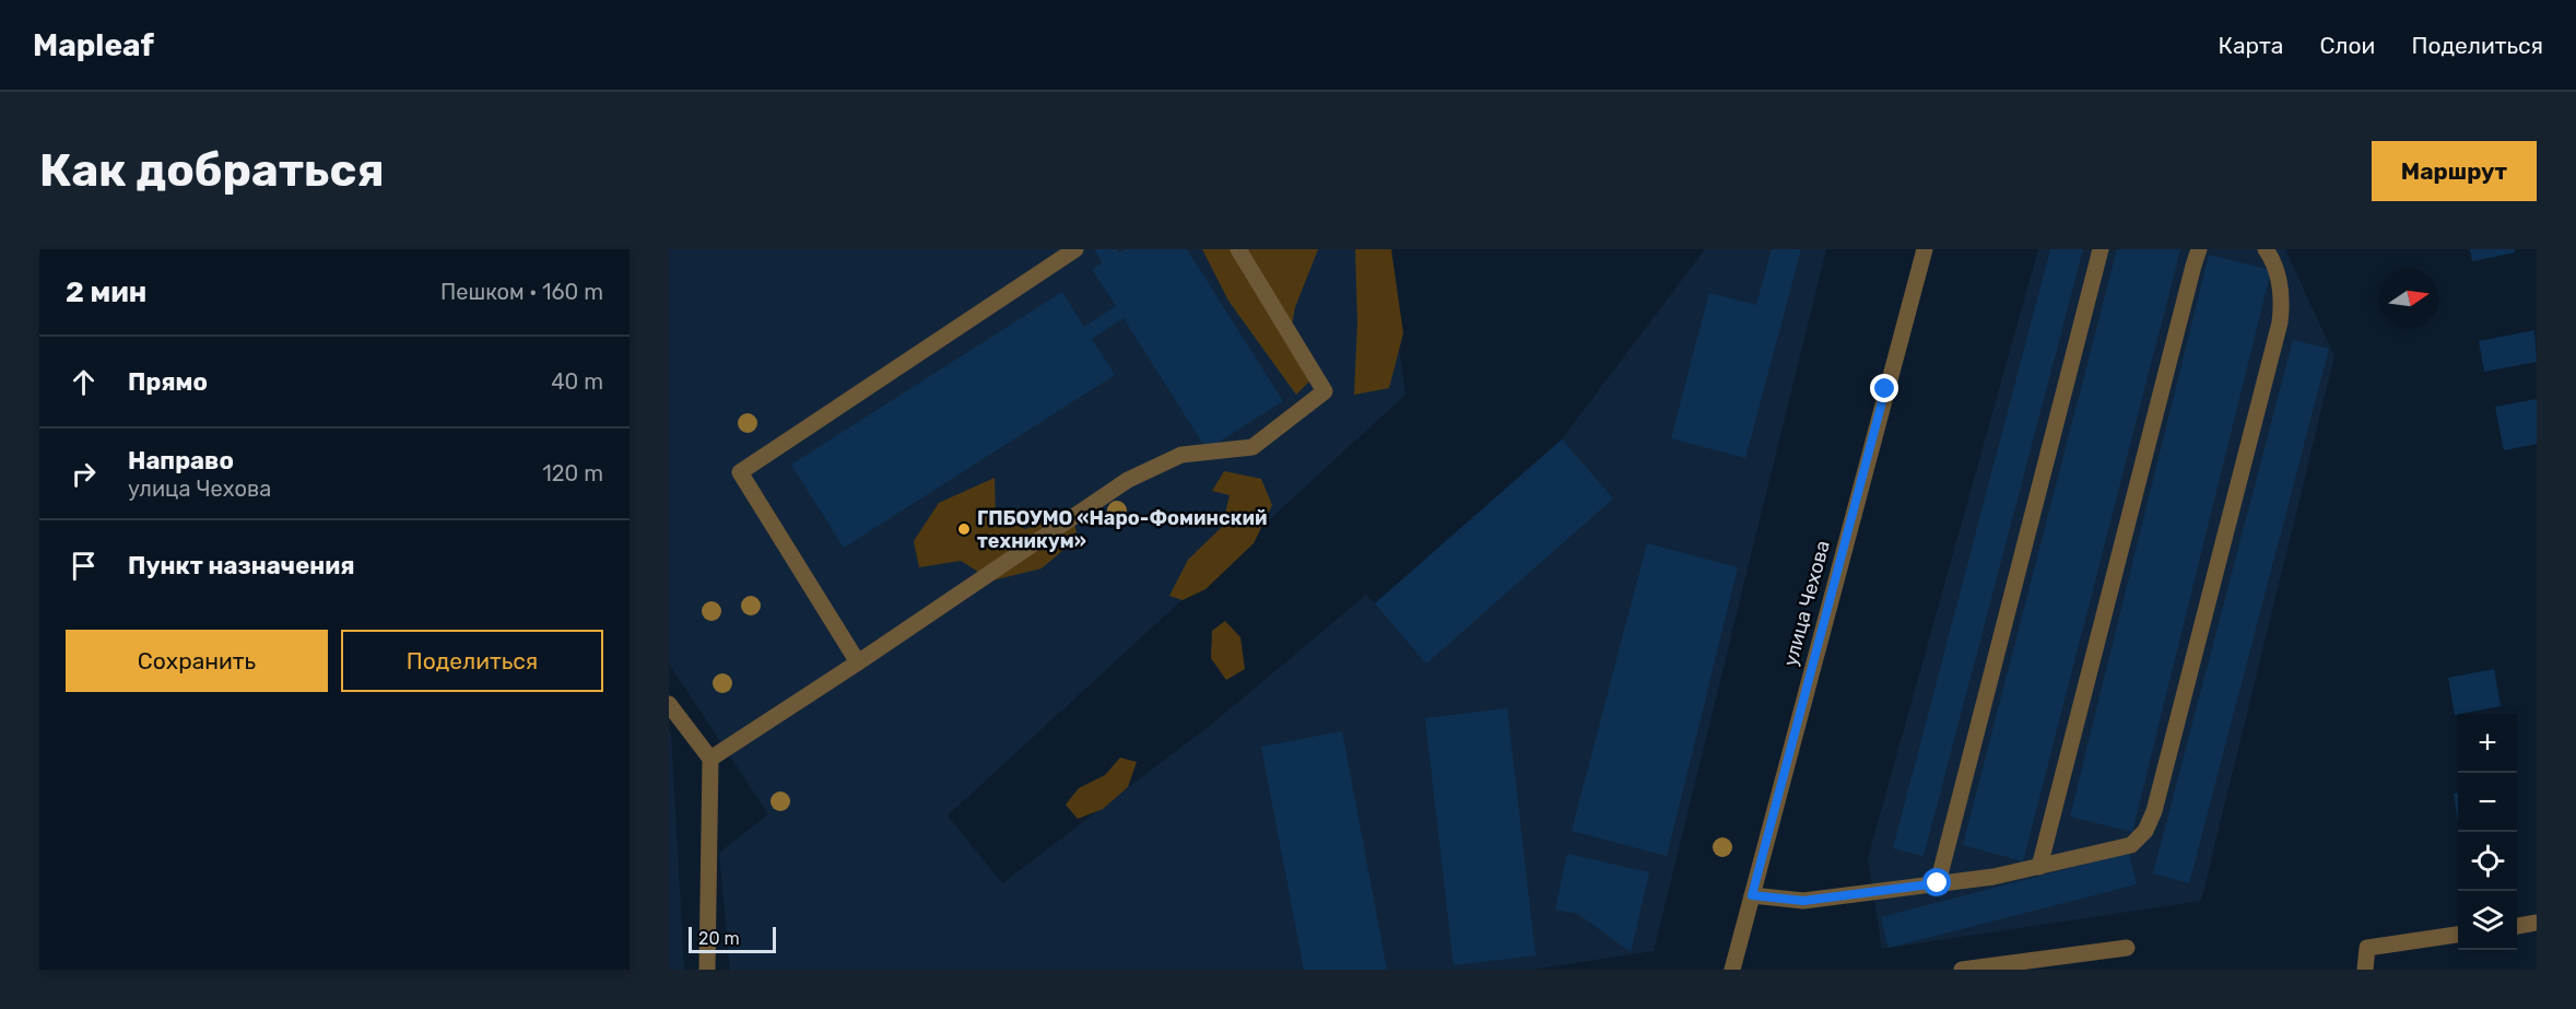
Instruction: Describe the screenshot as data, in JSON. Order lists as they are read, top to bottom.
{
  "streets": {
    "street": ["улица Чехова"]
  },
  "places": ["ГПБОУМО «Наро-Фоминский техникум»"],
  "scale_bar": "20 m",
  "north": "right",
  "page": {
    "header": "Mapleaf",
    "nav": ["Карта", "Слои", "Поделиться"],
    "buttons": [
      "Маршрут",
      ["Сохранить", "Поделиться"]
    ],
    "title": "Как добраться",
    "heading": ["2 мин", "Пешком · 160 m"],
    "list": [
      ["Прямо", "40 m"],
      ["Направо", "улица Чехова", "120 m"],
      "Пункт назначения"
    ],
    "map_buttons": ["+", "−"],
    "scale": "20 m"
  }
}
